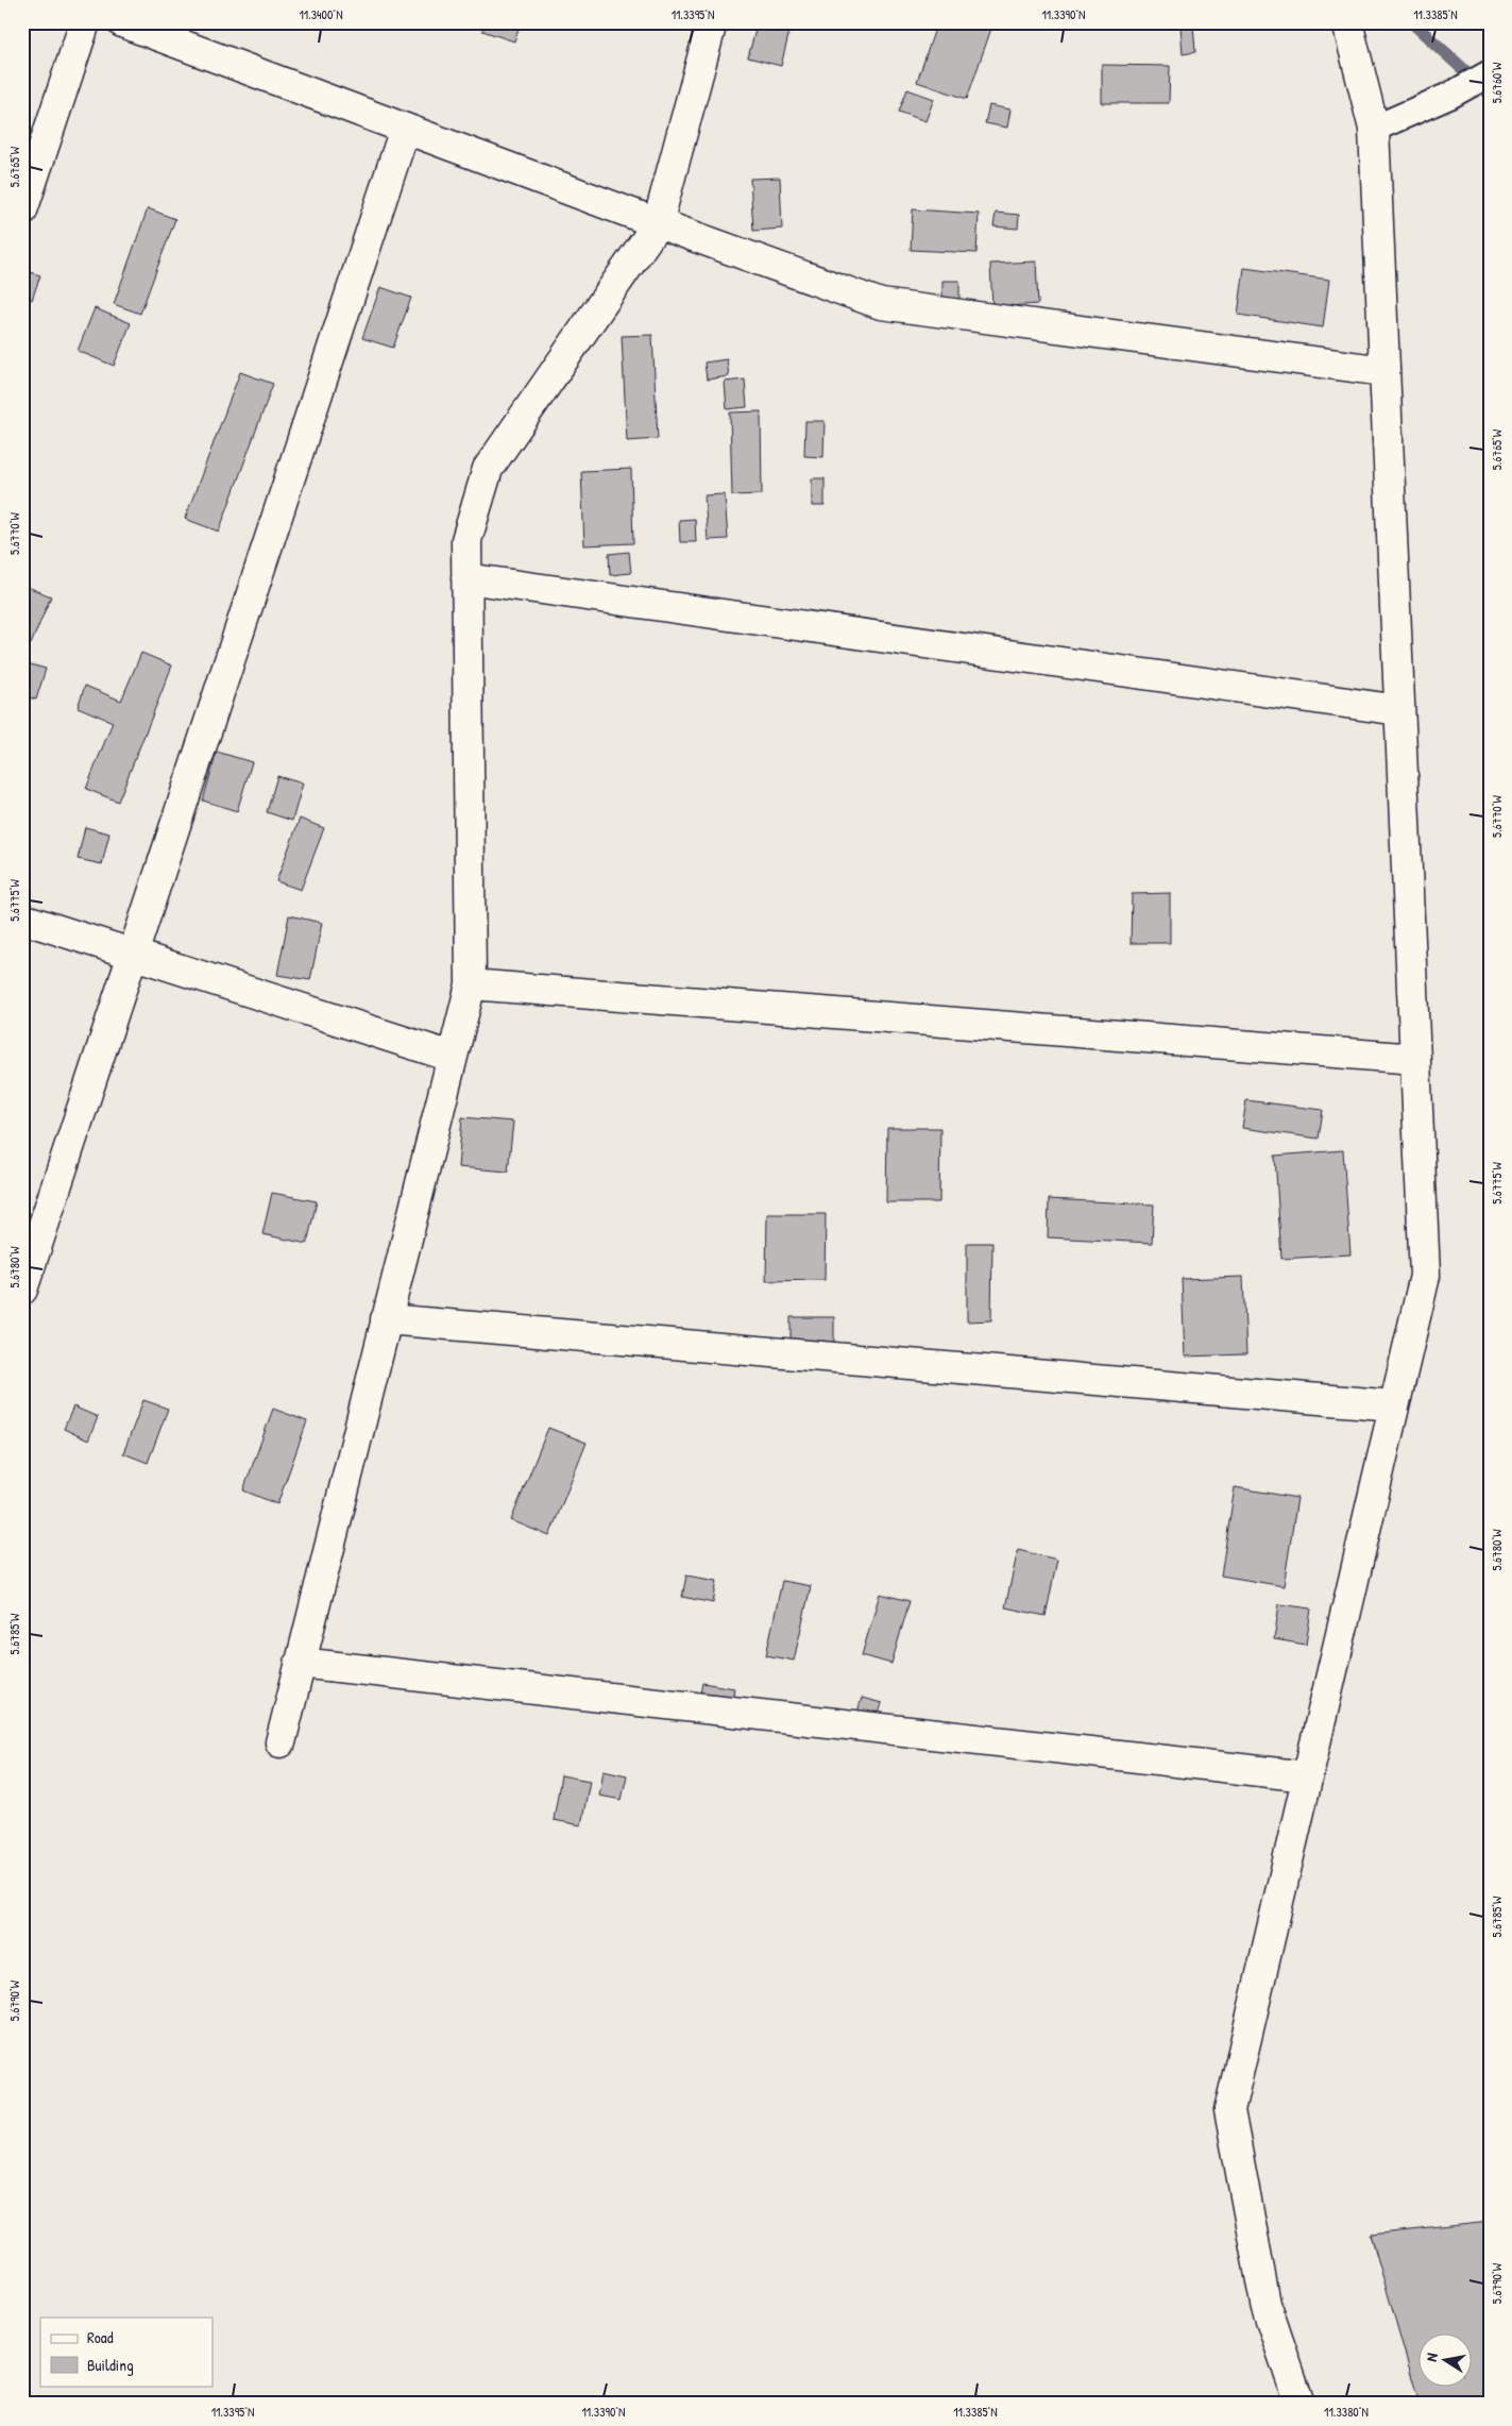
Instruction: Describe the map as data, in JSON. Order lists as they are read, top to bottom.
{
  "legend": ["Road", "Building"],
  "north": "left",
  "coordinates": [
    "11.3400°N",
    "11.3395°N",
    "11.3390°N",
    "11.3385°N",
    "5.6760°W",
    "5.6765°W",
    "5.6770°W",
    "5.6775°W",
    "5.6780°W",
    "5.6785°W",
    "5.6790°W",
    "11.3380°N"
  ]
}
